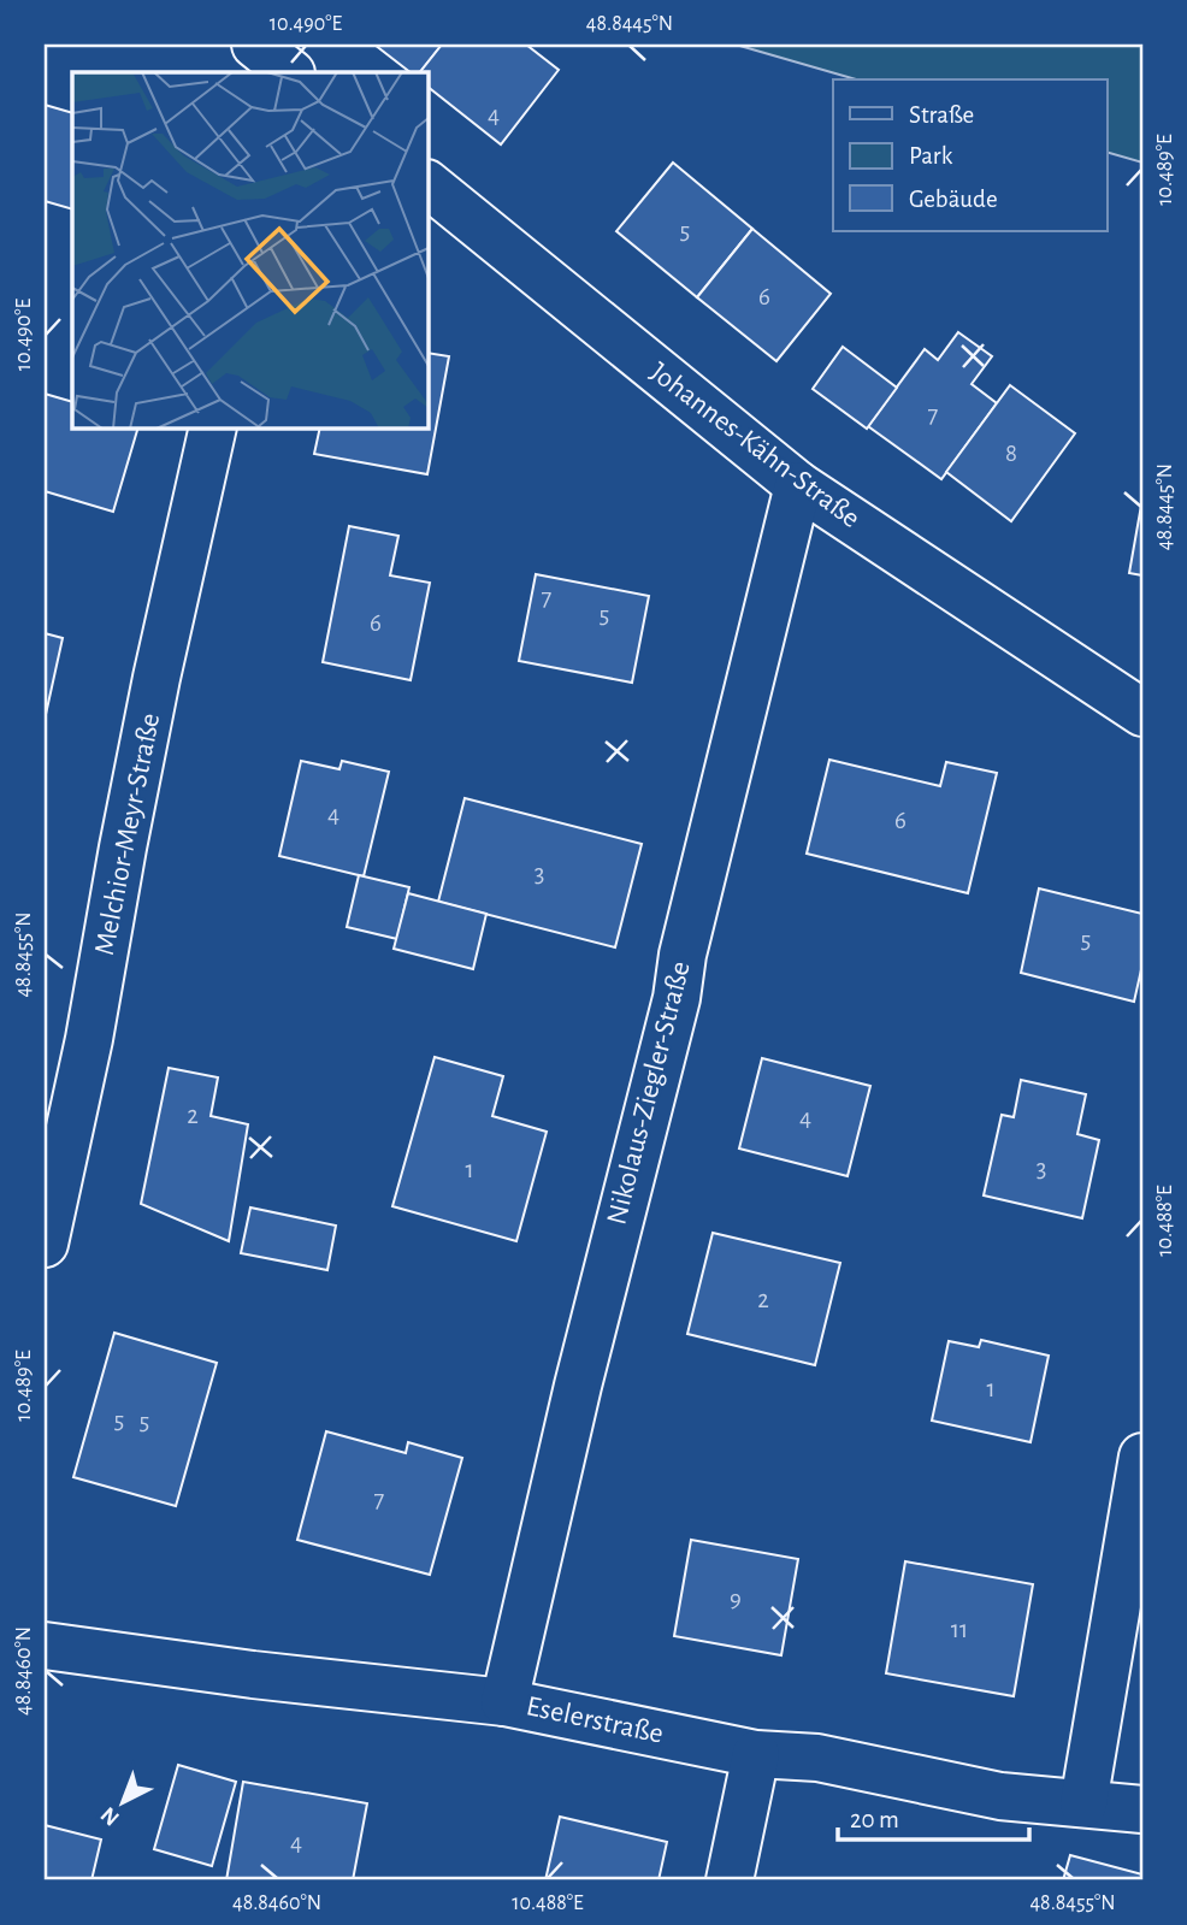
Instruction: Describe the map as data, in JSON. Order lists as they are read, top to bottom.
{
  "streets": {
    "street": [
      "Johannes-Kähn-Straße",
      "Melchior-Meyr-Straße",
      "Nikolaus-Ziegler-Straße",
      "Eselerstraße"
    ]
  },
  "crossings": [
    ["Johannes-Kähn-Straße", "Nikolaus-Ziegler-Straße"],
    ["Nikolaus-Ziegler-Straße", "Eselerstraße"]
  ],
  "house_numbers": [
    "4",
    "5",
    "6",
    "7",
    "8",
    "7",
    "5",
    "6",
    "4",
    "6",
    "3",
    "5",
    "2",
    "4",
    "3",
    "1",
    "2",
    "1",
    "5",
    "5",
    "7",
    "9",
    "11",
    "4"
  ],
  "legend": ["Straße", "Park", "Gebäude"],
  "scale_bar": "20 m",
  "north": "bottom left",
  "coordinates": [
    "10.490°E",
    "48.8445°N",
    "10.489°E",
    "48.8455°N",
    "10.488°E",
    "48.8460°N"
  ]
}
